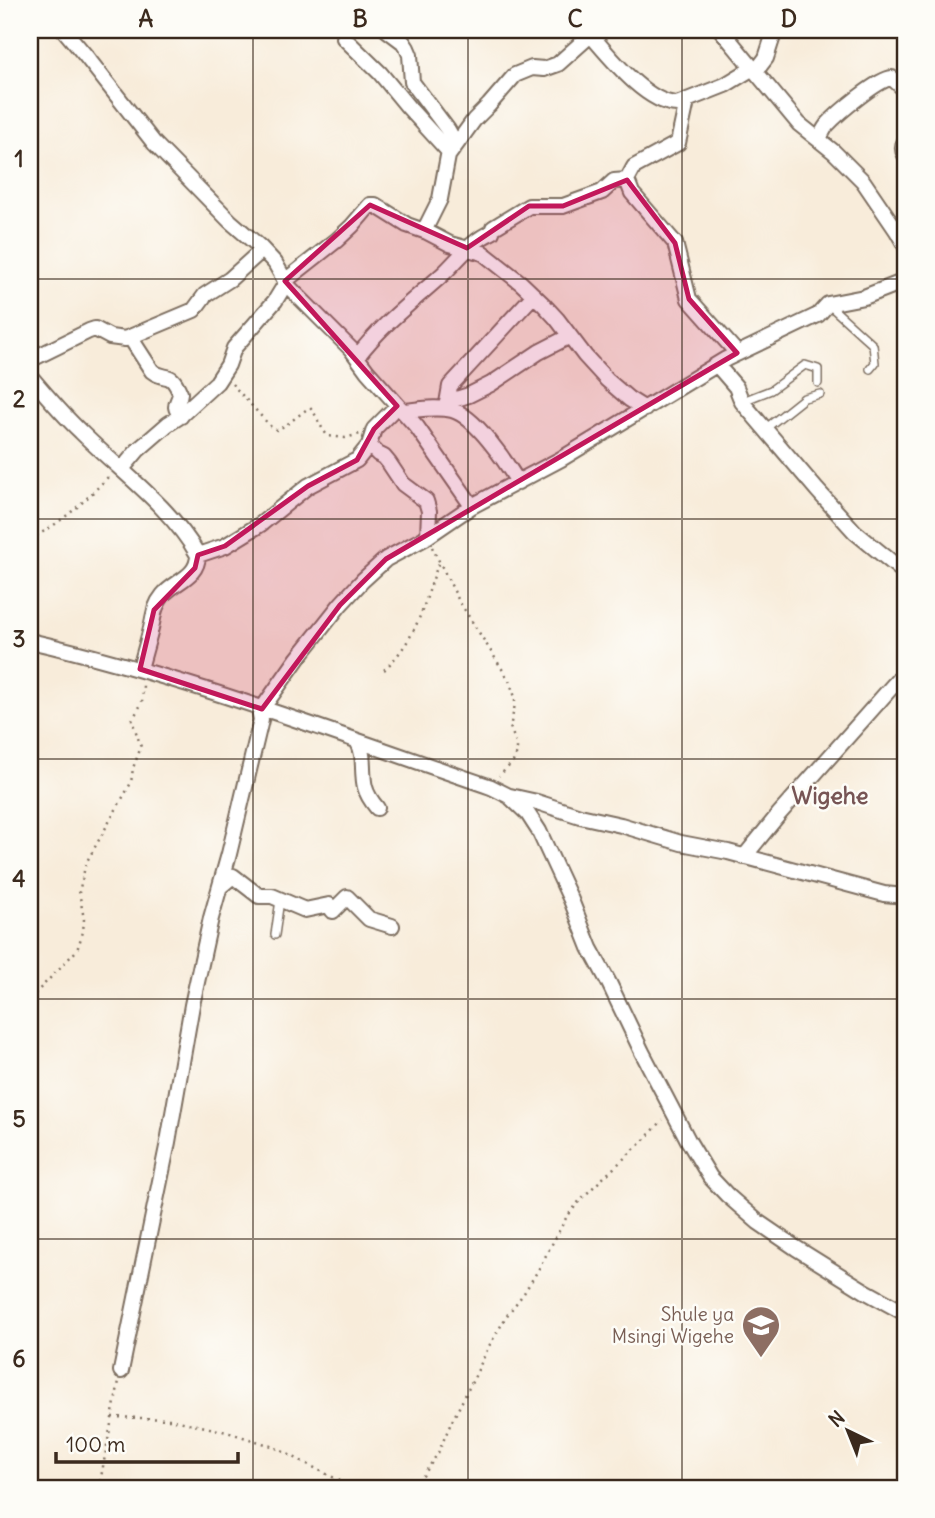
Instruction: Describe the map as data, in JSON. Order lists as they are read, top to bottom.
{
  "districts": ["Wigehe"],
  "places": {
    "school or university": ["Shule ya Msingi Wigehe"]
  },
  "scale_bar": "100 m",
  "north": "top left",
  "grid": {
    "columns": [
      "A",
      "B",
      "C",
      "D"
    ],
    "rows": [
      "1",
      "2",
      "3",
      "4",
      "5",
      "6"
    ]
  }
}
